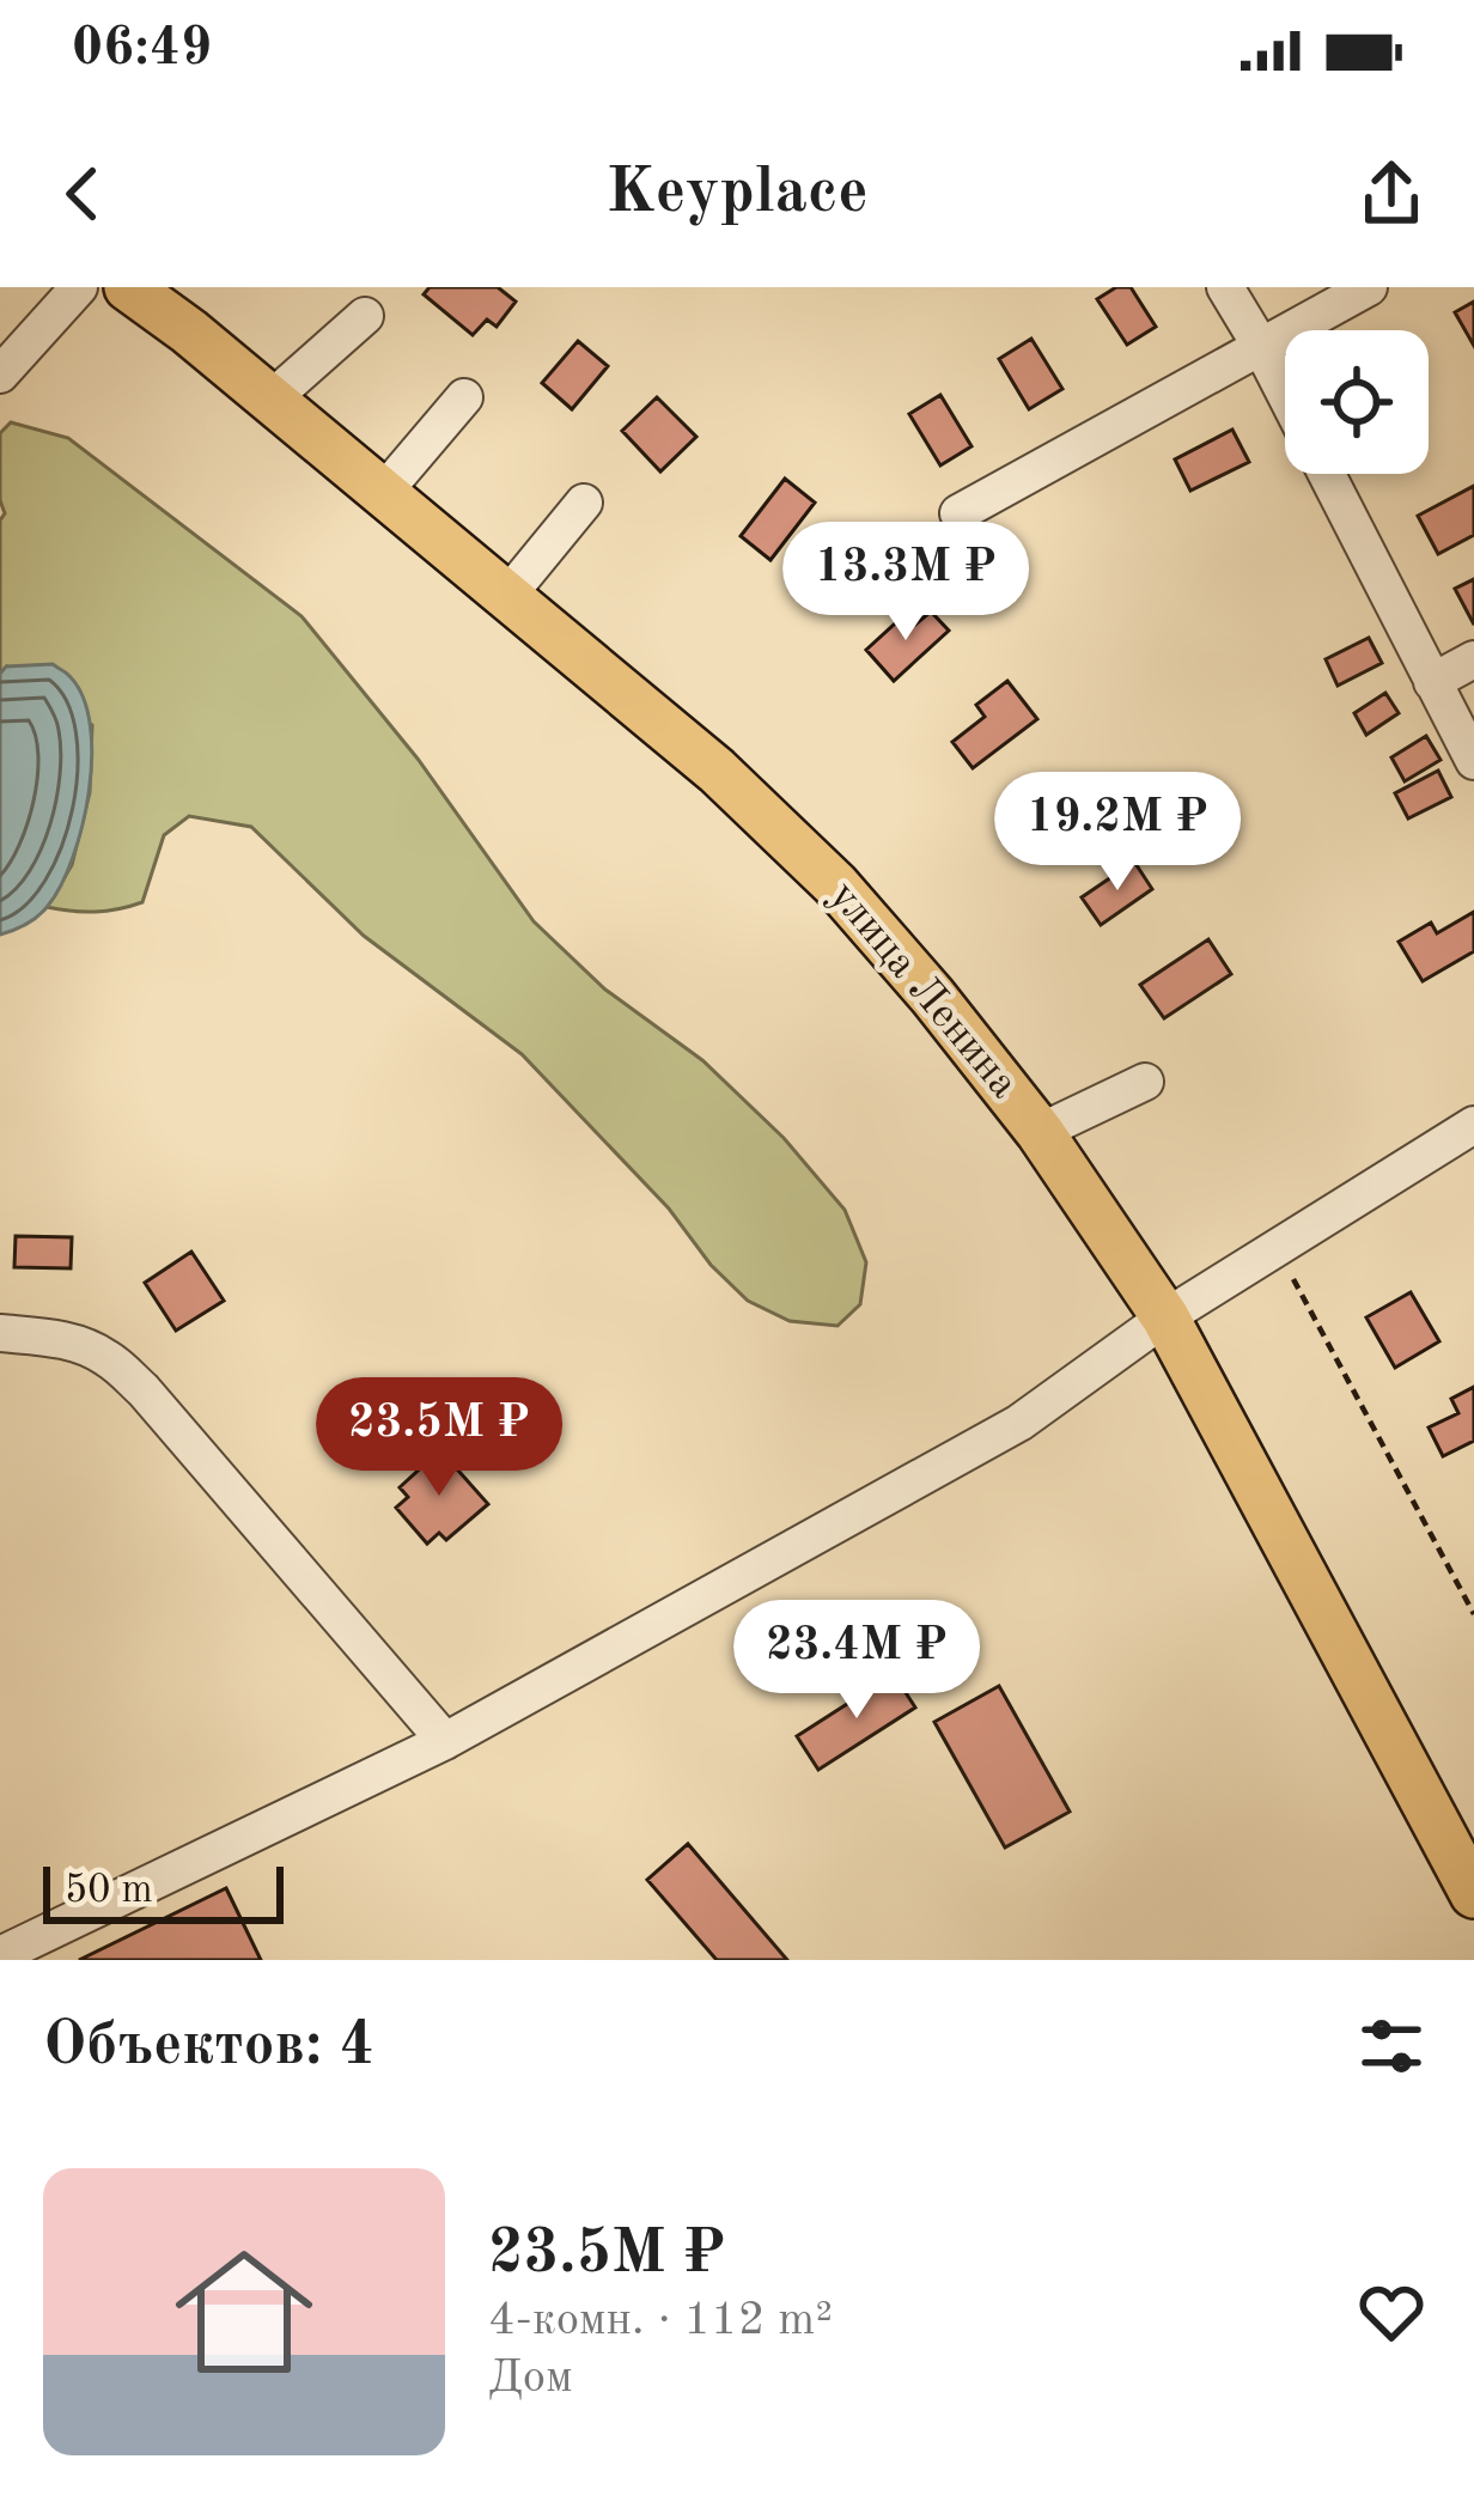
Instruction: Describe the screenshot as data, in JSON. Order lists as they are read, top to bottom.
{
  "streets": {
    "main road": ["улица Ленина"]
  },
  "scale_bar": "50 m",
  "page": {
    "status": "06:49",
    "header": "Keyplace",
    "price": [
      "13.3M ₽",
      "19.2M ₽",
      "23.5M ₽",
      "23.4M ₽"
    ],
    "scale": "50 m",
    "heading": "Объектов: 4",
    "list": [
      {
        "name": "23.5M ₽",
        "note": "4-комн. · 112 m² · Дом"
      }
    ]
  }
}
